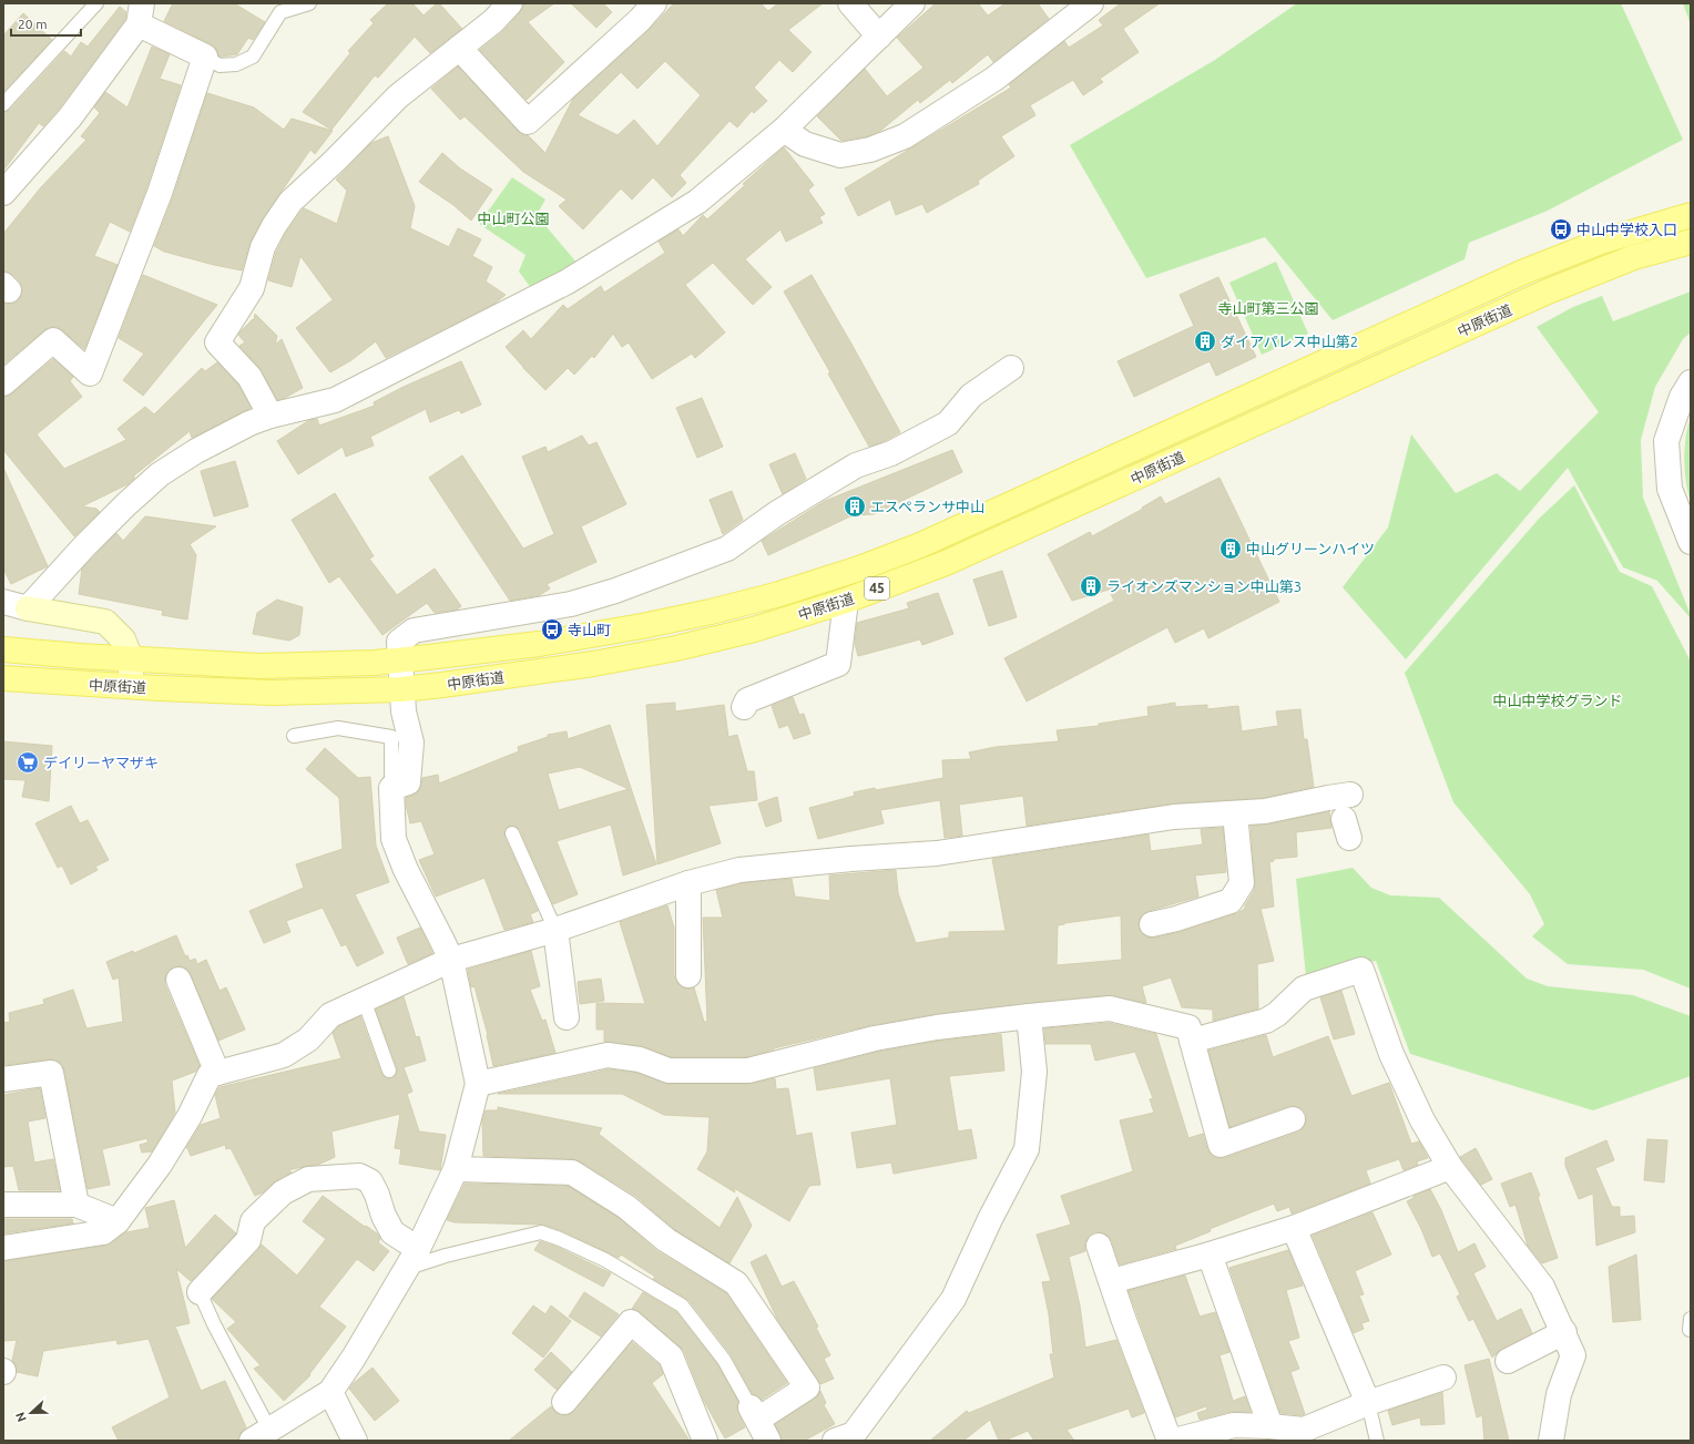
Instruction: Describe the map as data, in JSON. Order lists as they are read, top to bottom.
{
  "streets": {
    "main road": ["中原街道", "45"]
  },
  "parks": ["中山町公園", "寺山町第三公園", "中山中学校グランド"],
  "places": {
    "bus stop": ["中山中学校入口", "寺山町"],
    "building": [
      "ダイアパレス中山第2",
      "エスペランサ中山",
      "中山グリーンハイツ",
      "ライオンズマンション中山第3"
    ],
    "supermarket": ["デイリーヤマザキ"]
  },
  "scale_bar": "20 m",
  "north": "left"
}
